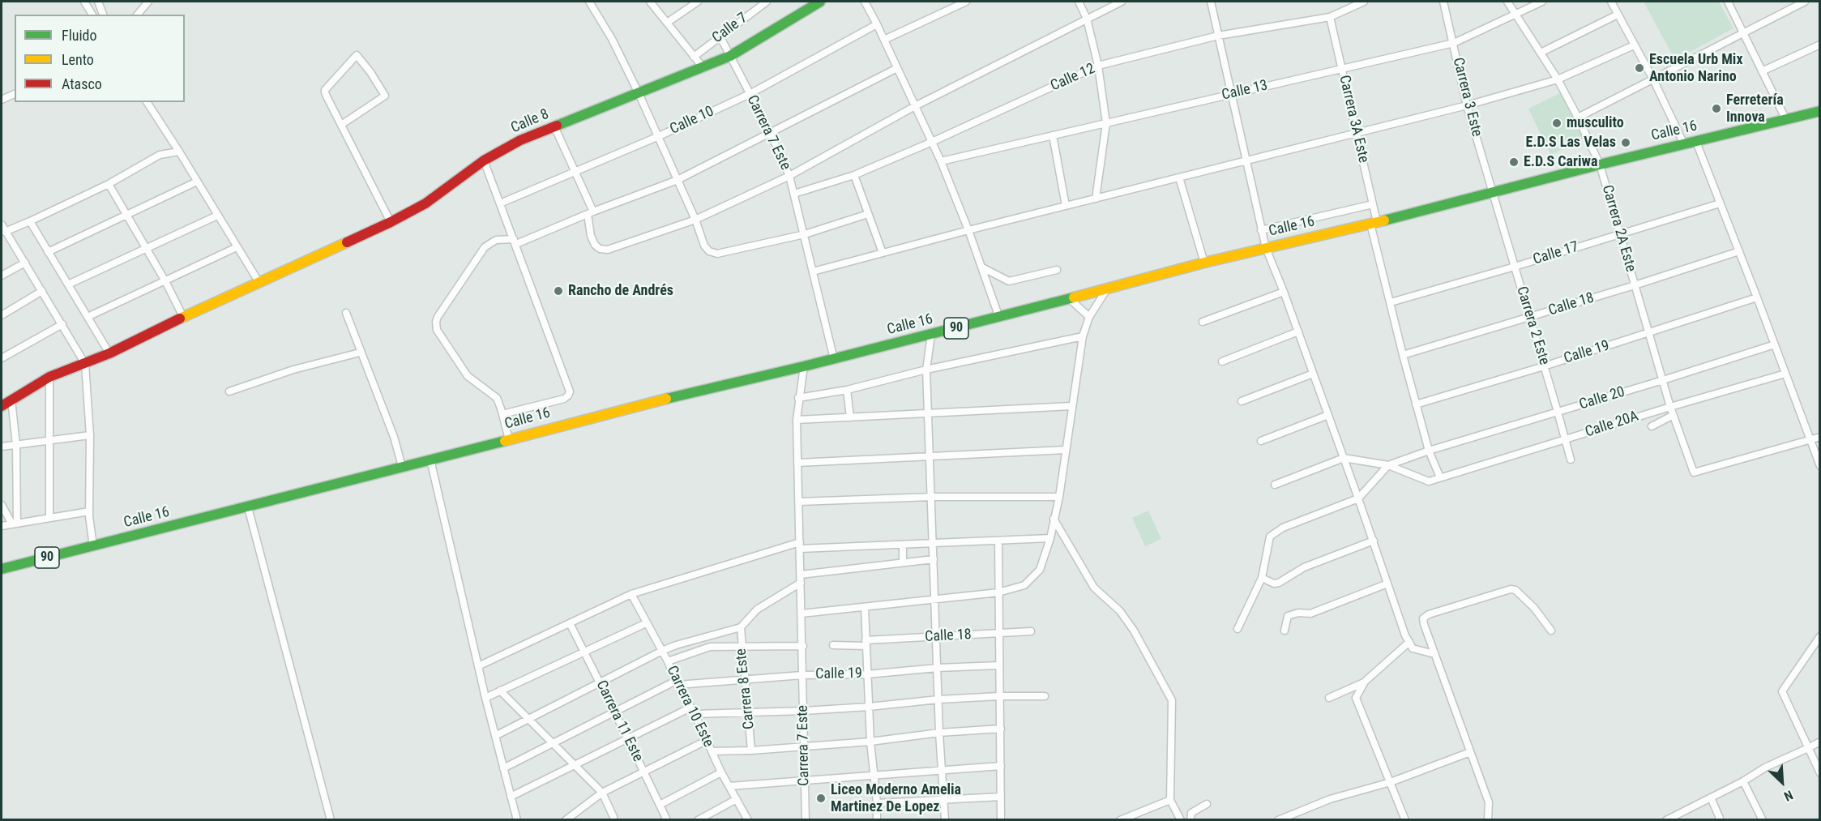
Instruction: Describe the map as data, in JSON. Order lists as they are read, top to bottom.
{
  "streets": {
    "main road": ["Calle 8", "Calle 16", "90"],
    "street": [
      "Calle 7",
      "Calle 12",
      "Calle 13",
      "Carrera 3 Este",
      "Carrera 3A Este",
      "Calle 10",
      "Carrera 7 Este",
      "Carrera 2A Este",
      "Calle 17",
      "Calle 18",
      "Carrera 2 Este",
      "Calle 19",
      "Calle 20",
      "Calle 20A",
      "Carrera 8 Este",
      "Carrera 10 Este",
      "Carrera 11 Este"
    ]
  },
  "crossings": [
    ["Calle 7", "Carrera 7 Este"],
    ["Calle 12", "Carrera 3A Este"],
    ["Calle 12", "Carrera 7 Este"],
    ["Calle 13", "Carrera 3 Este"],
    ["Calle 13", "Carrera 3A Este"],
    ["Calle 13", "Carrera 2A Este"],
    ["Carrera 3 Este", "Calle 16"],
    ["Carrera 3 Este", "Carrera 2 Este"],
    ["Carrera 3A Este", "Calle 16"],
    ["Carrera 3A Este", "Calle 17"],
    ["Carrera 3A Este", "Calle 18"],
    ["Carrera 3A Este", "Calle 19"],
    ["Carrera 3A Este", "Calle 20"],
    ["Carrera 3A Este", "Calle 20A"],
    ["Calle 10", "Carrera 7 Este"],
    ["Calle 8", "Carrera 7 Este"],
    ["Calle 16", "Carrera 7 Este"],
    ["Calle 16", "Carrera 2A Este"],
    ["Calle 16", "Carrera 2 Este"],
    ["Calle 16", "90"],
    ["Carrera 7 Este", "Calle 19"],
    ["Carrera 2A Este", "Calle 17"],
    ["Carrera 2A Este", "Calle 18"],
    ["Carrera 2A Este", "Calle 19"],
    ["Carrera 2A Este", "Calle 20"],
    ["Carrera 2A Este", "Calle 20A"],
    ["Calle 17", "Carrera 2 Este"],
    ["Calle 18", "Carrera 2 Este"],
    ["Carrera 2 Este", "Calle 19"],
    ["Carrera 2 Este", "Calle 20"],
    ["Carrera 2 Este", "Calle 20A"],
    ["Calle 19", "Carrera 8 Este"],
    ["Calle 19", "Carrera 10 Este"],
    ["Calle 19", "Carrera 11 Este"]
  ],
  "places": [
    "Escuela Urb Mix Antonio Narino",
    "Ferretería Innova",
    "musculito",
    "E.D.S Las Velas",
    "E.D.S Cariwa",
    "Rancho de Andrés",
    "Liceo Moderno Amelia Martinez De Lopez"
  ],
  "legend": ["Fluido", "Lento", "Atasco"],
  "north": "bottom right"
}
